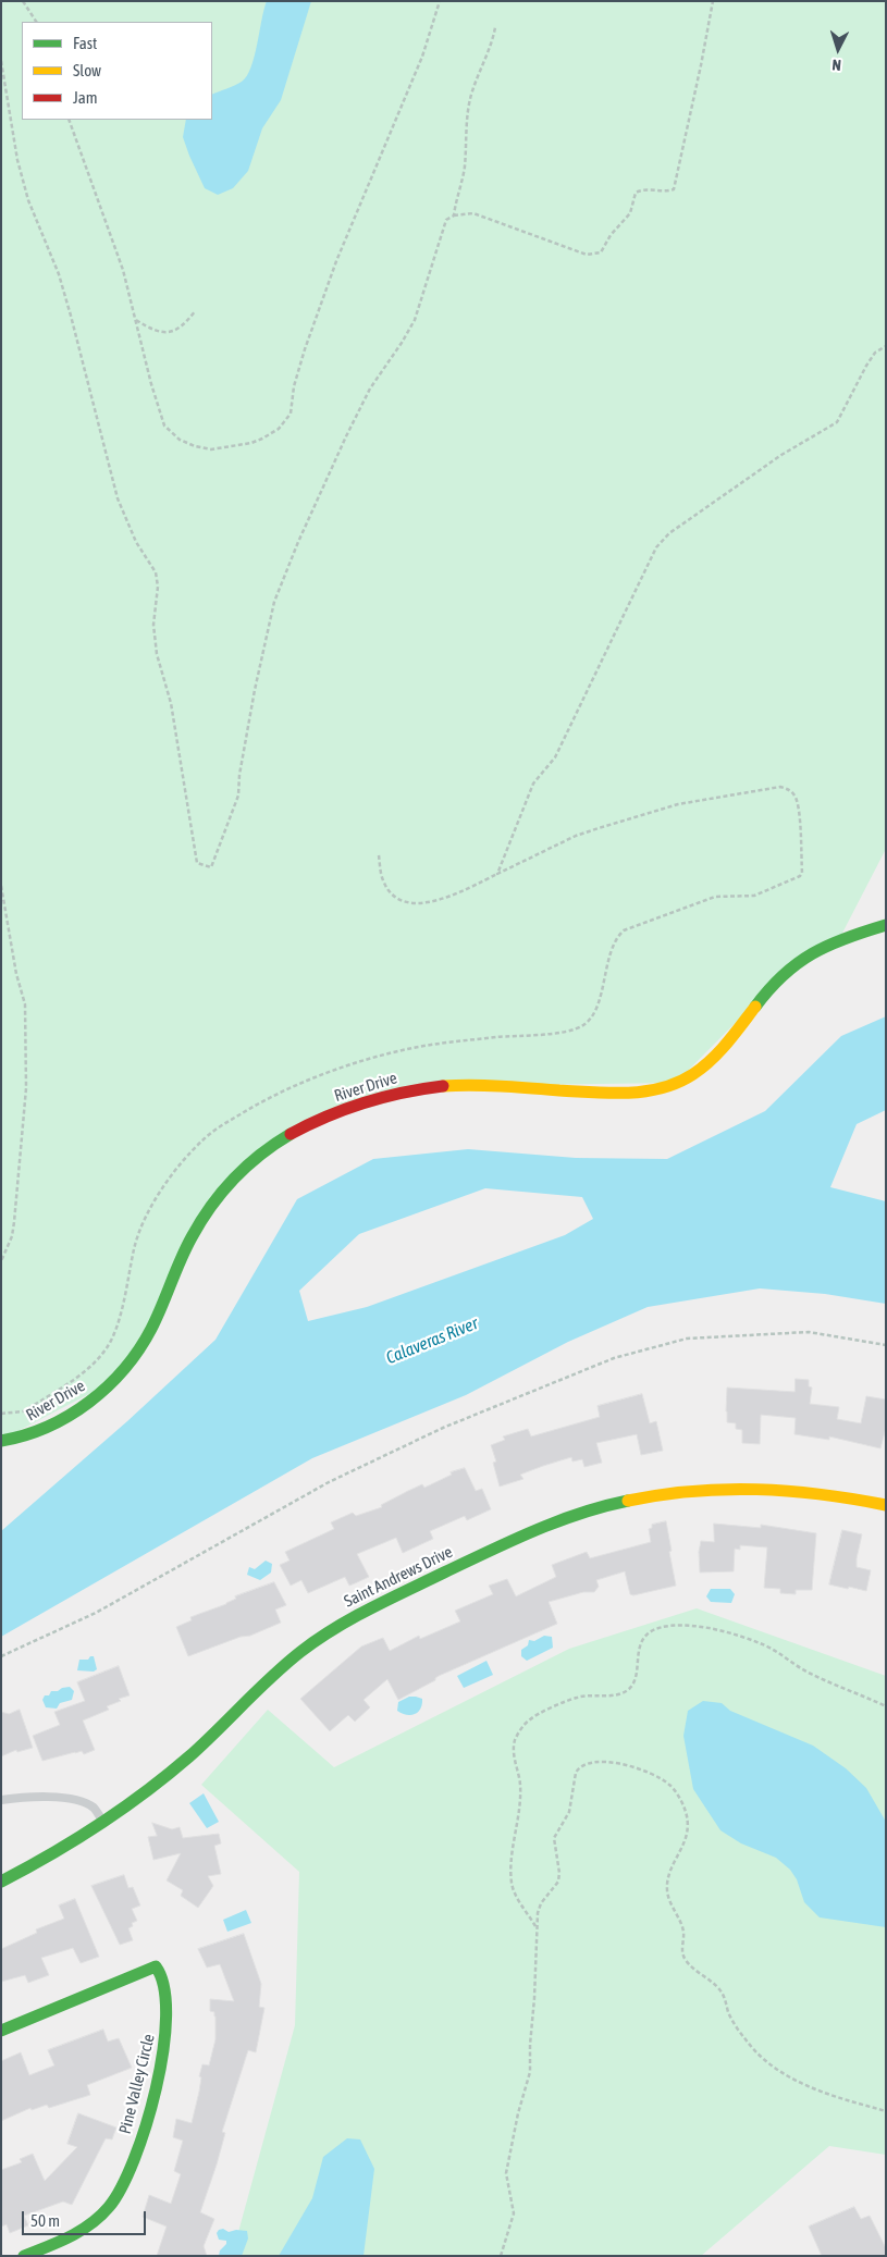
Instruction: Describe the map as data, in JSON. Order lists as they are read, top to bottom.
{
  "streets": {
    "street": ["River Drive", "Saint Andrews Drive", "Pine Valley Circle"]
  },
  "water": ["Calaveras River"],
  "legend": ["Fast", "Slow", "Jam"],
  "scale_bar": "50 m",
  "north": "bottom"
}
